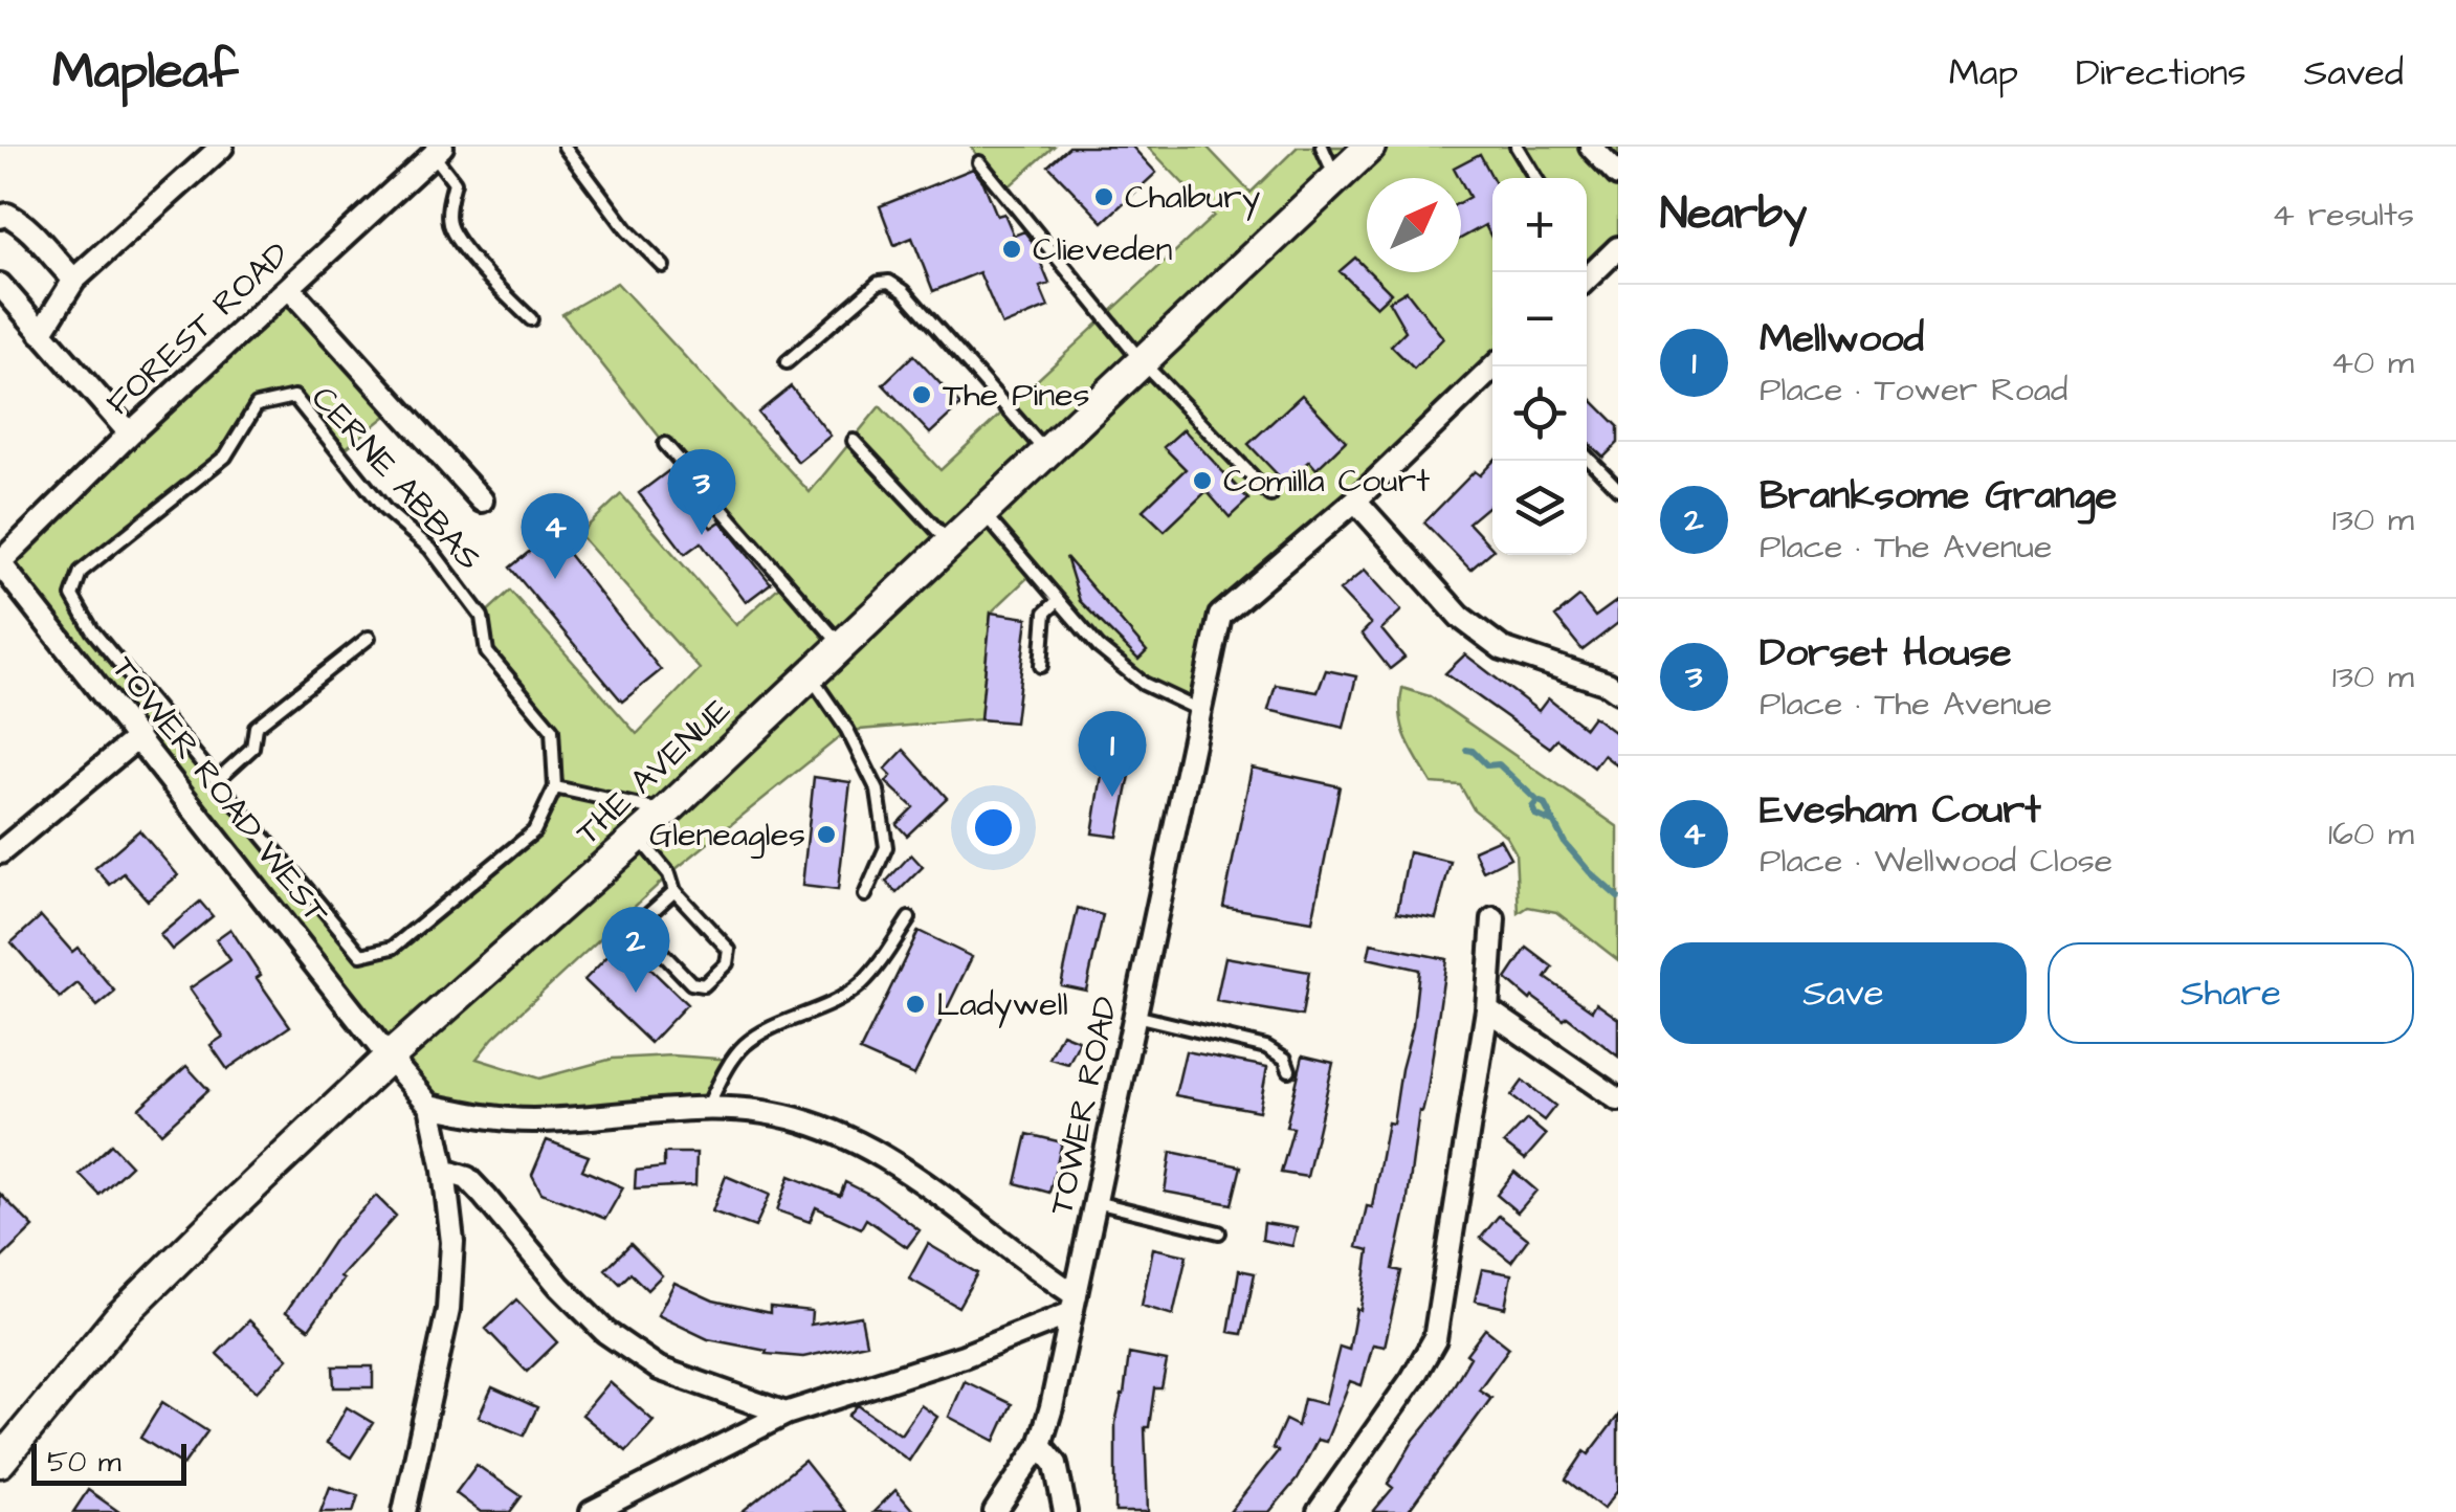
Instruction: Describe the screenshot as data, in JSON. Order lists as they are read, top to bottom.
{
  "streets": {
    "main road": ["THE AVENUE"],
    "street": ["FOREST ROAD", "TOWER ROAD WEST", "TOWER ROAD"],
    "lane": ["CERNE ABBAS"]
  },
  "crossings": [
    ["FOREST ROAD", "TOWER ROAD WEST"],
    ["THE AVENUE", "TOWER ROAD WEST"],
    ["TOWER ROAD WEST", "TOWER ROAD"]
  ],
  "places": [
    "Chalbury",
    "Clieveden",
    "The Pines",
    "Comilla Court",
    "Gleneagles",
    "Ladywell"
  ],
  "scale_bar": "50 m",
  "north": "top right",
  "page": {
    "header": "Mapleaf",
    "nav": ["Map", "Directions", "Saved"],
    "heading": ["Nearby", "4 results"],
    "map_buttons": ["+", "−"],
    "list": [
      {
        "mark": "1",
        "name": "Mellwood",
        "note": "Place · Tower Road",
        "value": "40 m"
      },
      {
        "mark": "2",
        "name": "Branksome Grange",
        "note": "Place · The Avenue",
        "value": "130 m"
      },
      {
        "mark": "3",
        "name": "Dorset House",
        "note": "Place · The Avenue",
        "value": "130 m"
      },
      {
        "mark": "4",
        "name": "Evesham Court",
        "note": "Place · Wellwood Close",
        "value": "160 m"
      }
    ],
    "pins": [
      "3",
      "4",
      "1",
      "2"
    ],
    "buttons": ["Save", "Share"],
    "scale": "50 m"
  }
}
